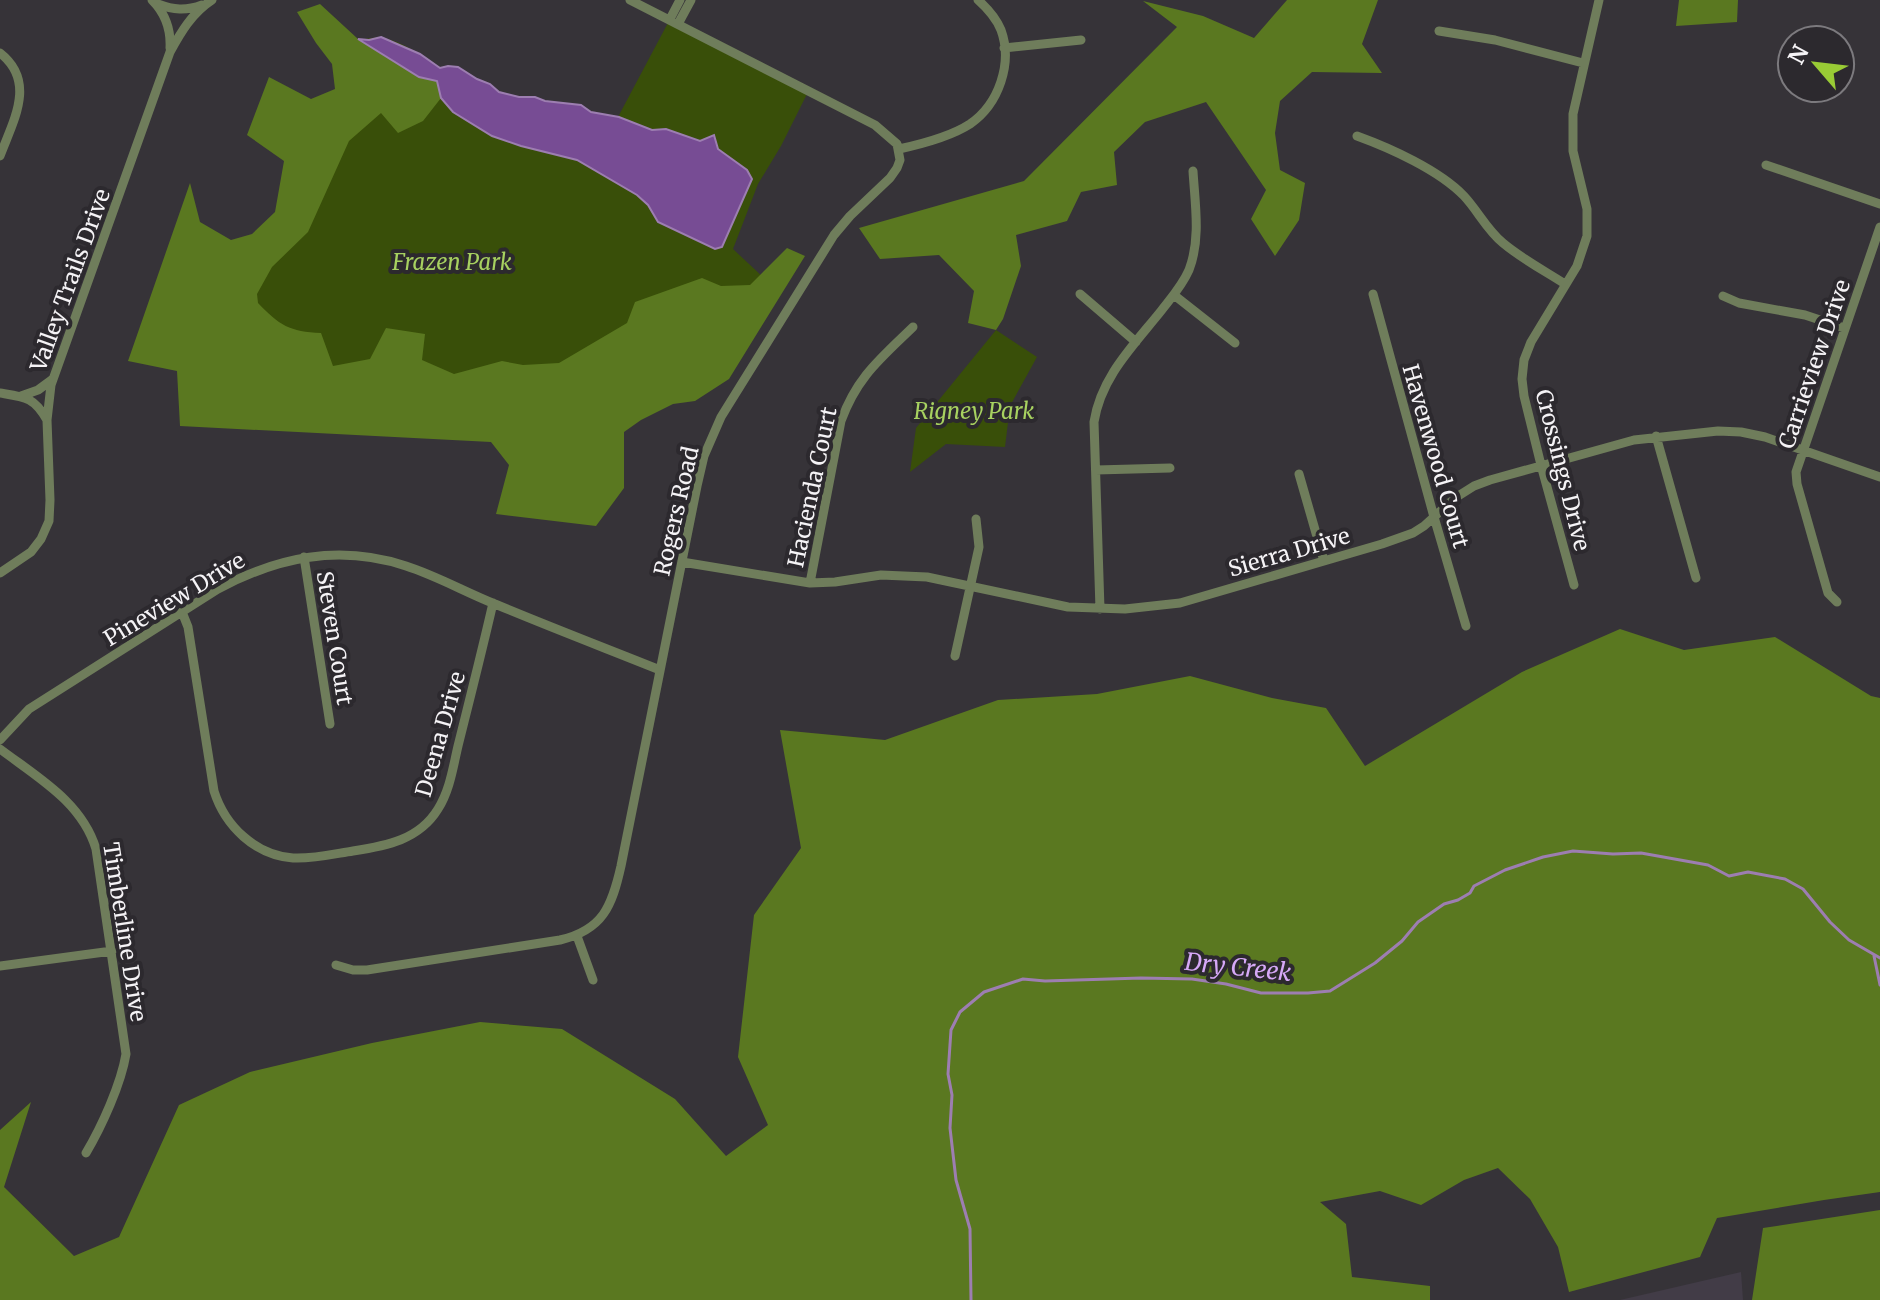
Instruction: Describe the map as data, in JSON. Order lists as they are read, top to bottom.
{
  "streets": {
    "street": [
      "Valley Trails Drive",
      "Carrieview Drive",
      "Havenwood Court",
      "Crossings Drive",
      "Hacienda Court",
      "Rogers Road",
      "Sierra Drive",
      "Pineview Drive",
      "Steven Court",
      "Deena Drive",
      "Timberline Drive"
    ]
  },
  "crossings": [
    ["Carrieview Drive", "Sierra Drive"],
    ["Havenwood Court", "Sierra Drive"],
    ["Crossings Drive", "Sierra Drive"],
    ["Hacienda Court", "Sierra Drive"],
    ["Rogers Road", "Sierra Drive"],
    ["Rogers Road", "Pineview Drive"],
    ["Pineview Drive", "Steven Court"],
    ["Pineview Drive", "Deena Drive"]
  ],
  "water": ["Dry Creek"],
  "parks": ["Frazen Park", "Rigney Park"],
  "north": "top left"
}
